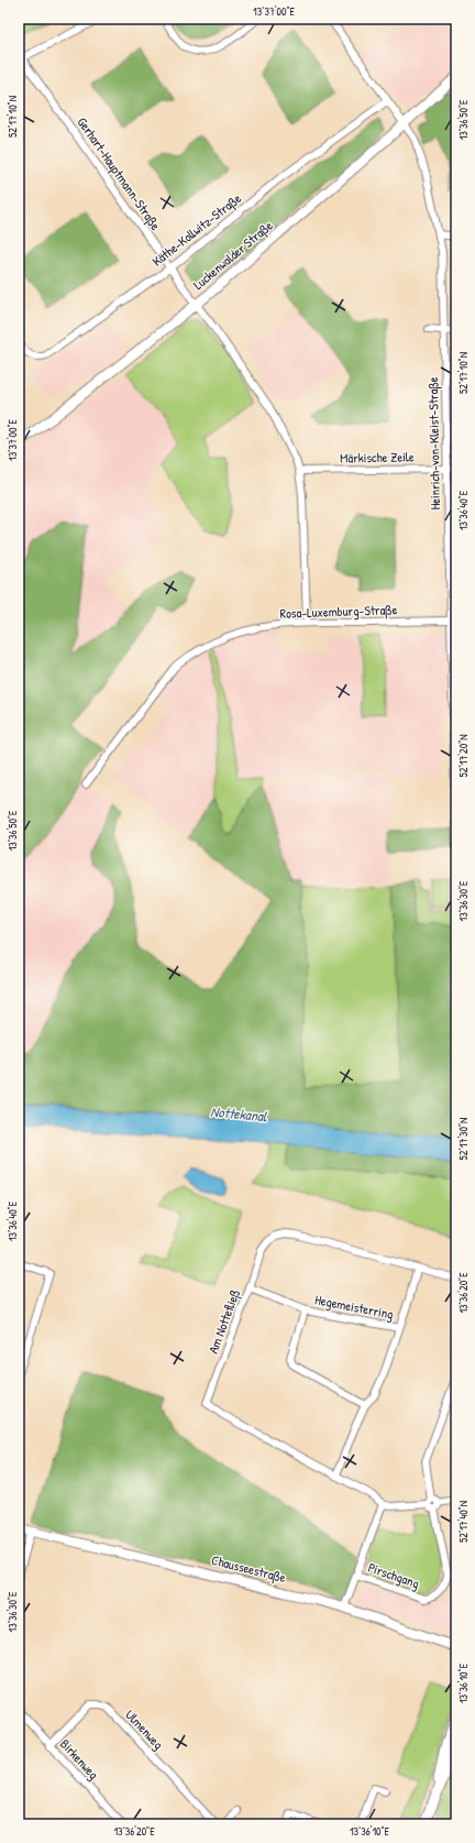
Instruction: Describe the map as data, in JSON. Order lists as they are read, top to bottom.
{
  "streets": {
    "main road": ["Luckenwalder Straße", "Chausseestraße"],
    "street": [
      "Gerhart-Hauptmann-Straße",
      "Käthe-Kollwitz-Straße",
      "Heinrich-von-Kleist-Straße",
      "Märkische Zeile",
      "Rosa-Luxemburg-Straße",
      "Hegemeisterring",
      "Am Nottefließ",
      "Pirschgang",
      "Ulmenweg",
      "Birkenweg"
    ]
  },
  "crossings": [
    ["Gerhart-Hauptmann-Straße", "Käthe-Kollwitz-Straße"],
    ["Gerhart-Hauptmann-Straße", "Luckenwalder Straße"],
    ["Gerhart-Hauptmann-Straße", "Märkische Zeile"],
    ["Gerhart-Hauptmann-Straße", "Rosa-Luxemburg-Straße"],
    ["Käthe-Kollwitz-Straße", "Heinrich-von-Kleist-Straße"],
    ["Luckenwalder Straße", "Heinrich-von-Kleist-Straße"],
    ["Heinrich-von-Kleist-Straße", "Märkische Zeile"],
    ["Heinrich-von-Kleist-Straße", "Rosa-Luxemburg-Straße"],
    ["Hegemeisterring", "Am Nottefließ"],
    ["Ulmenweg", "Birkenweg"]
  ],
  "water": ["Nottekanal"],
  "coordinates": [
    "13°37'00\"E",
    "52°17'10\"N",
    "13°36'50\"E",
    "13°36'40\"E",
    "52°17'20\"N",
    "13°36'30\"E",
    "52°17'30\"N",
    "13°36'20\"E",
    "52°17'40\"N",
    "13°36'10\"E"
  ]
}
